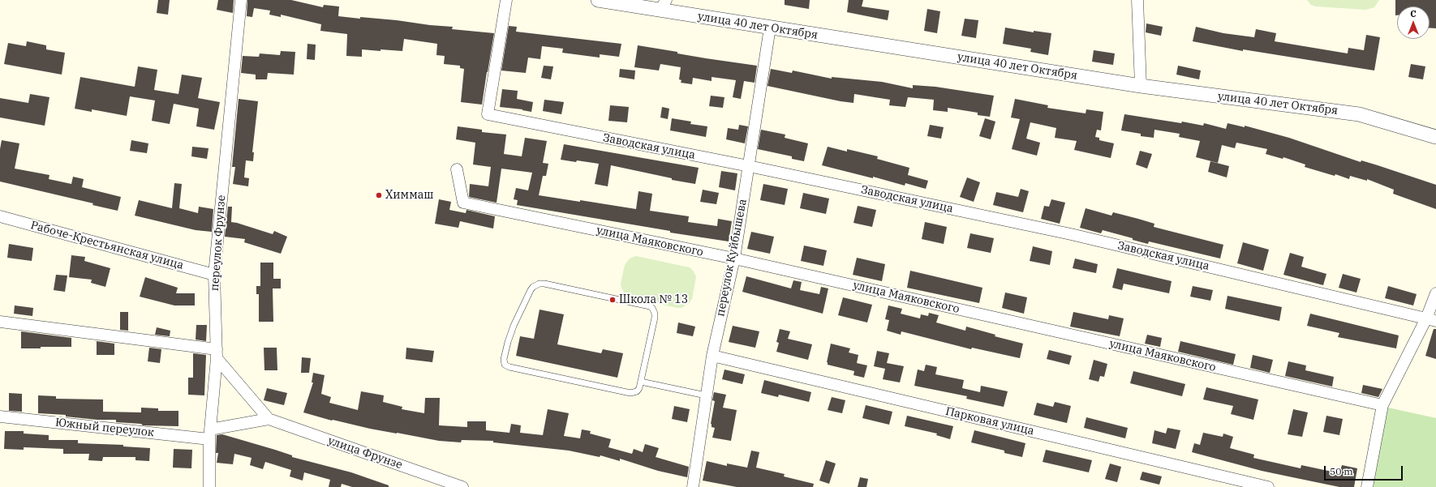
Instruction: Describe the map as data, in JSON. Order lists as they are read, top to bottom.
{
  "streets": {
    "street": [
      "улица 40 лет Октября",
      "Заводская улица",
      "улица Маяковского",
      "переулок Фрунзе",
      "Рабоче-Крестьянская улица",
      "переулок Куйбышева",
      "Парковая улица",
      "Южный переулок",
      "улица Фрунзе"
    ]
  },
  "crossings": [
    ["улица 40 лет Октября", "переулок Куйбышева"],
    ["Заводская улица", "переулок Куйбышева"],
    ["улица Маяковского", "переулок Куйбышева"],
    ["переулок Фрунзе", "Рабоче-Крестьянская улица"],
    ["переулок Фрунзе", "Южный переулок"],
    ["переулок Фрунзе", "улица Фрунзе"],
    ["переулок Куйбышева", "Парковая улица"],
    ["Южный переулок", "улица Фрунзе"]
  ],
  "places": ["Химмаш", "Школа № 13"],
  "scale_bar": "50 m",
  "north": "top"
}
